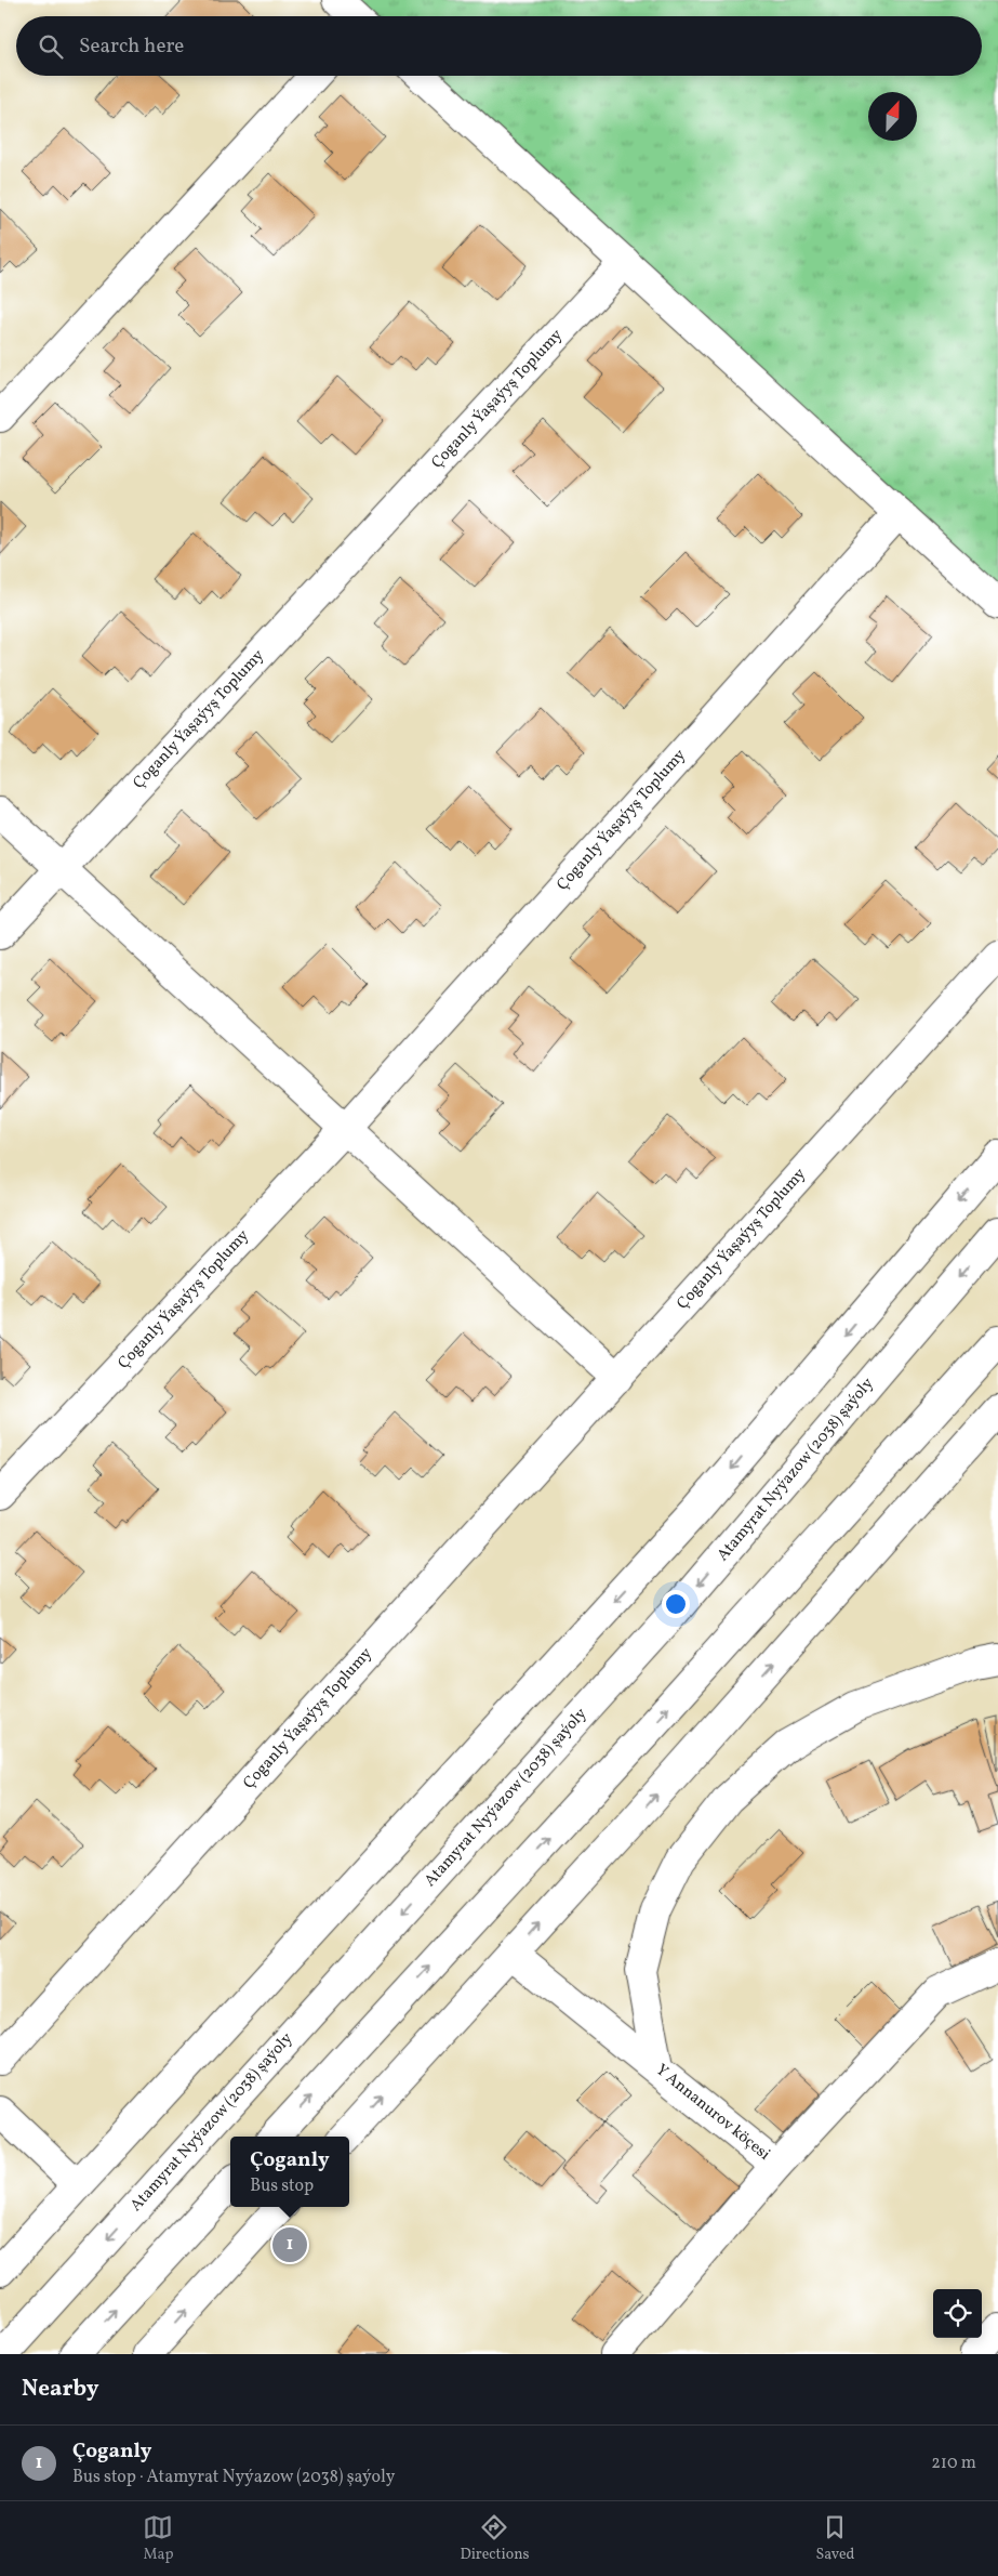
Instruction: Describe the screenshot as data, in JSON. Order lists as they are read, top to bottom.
{
  "streets": {
    "street": ["Çoganly Ýaşaýyş Toplumy", "Atamyrat Nyýazow (2038) şaýoly", "Y Annanurov köçesi"]
  },
  "north": "top",
  "page": {
    "search": "Search here",
    "popup": ["Çoganly", "Bus stop"],
    "pins": "1",
    "heading": "Nearby",
    "list": [
      {
        "mark": "1",
        "name": "Çoganly",
        "note": "Bus stop · Atamyrat Nyýazow (2038) şaýoly",
        "value": "210 m"
      }
    ],
    "nav": ["Map", "Directions", "Saved"]
  }
}
